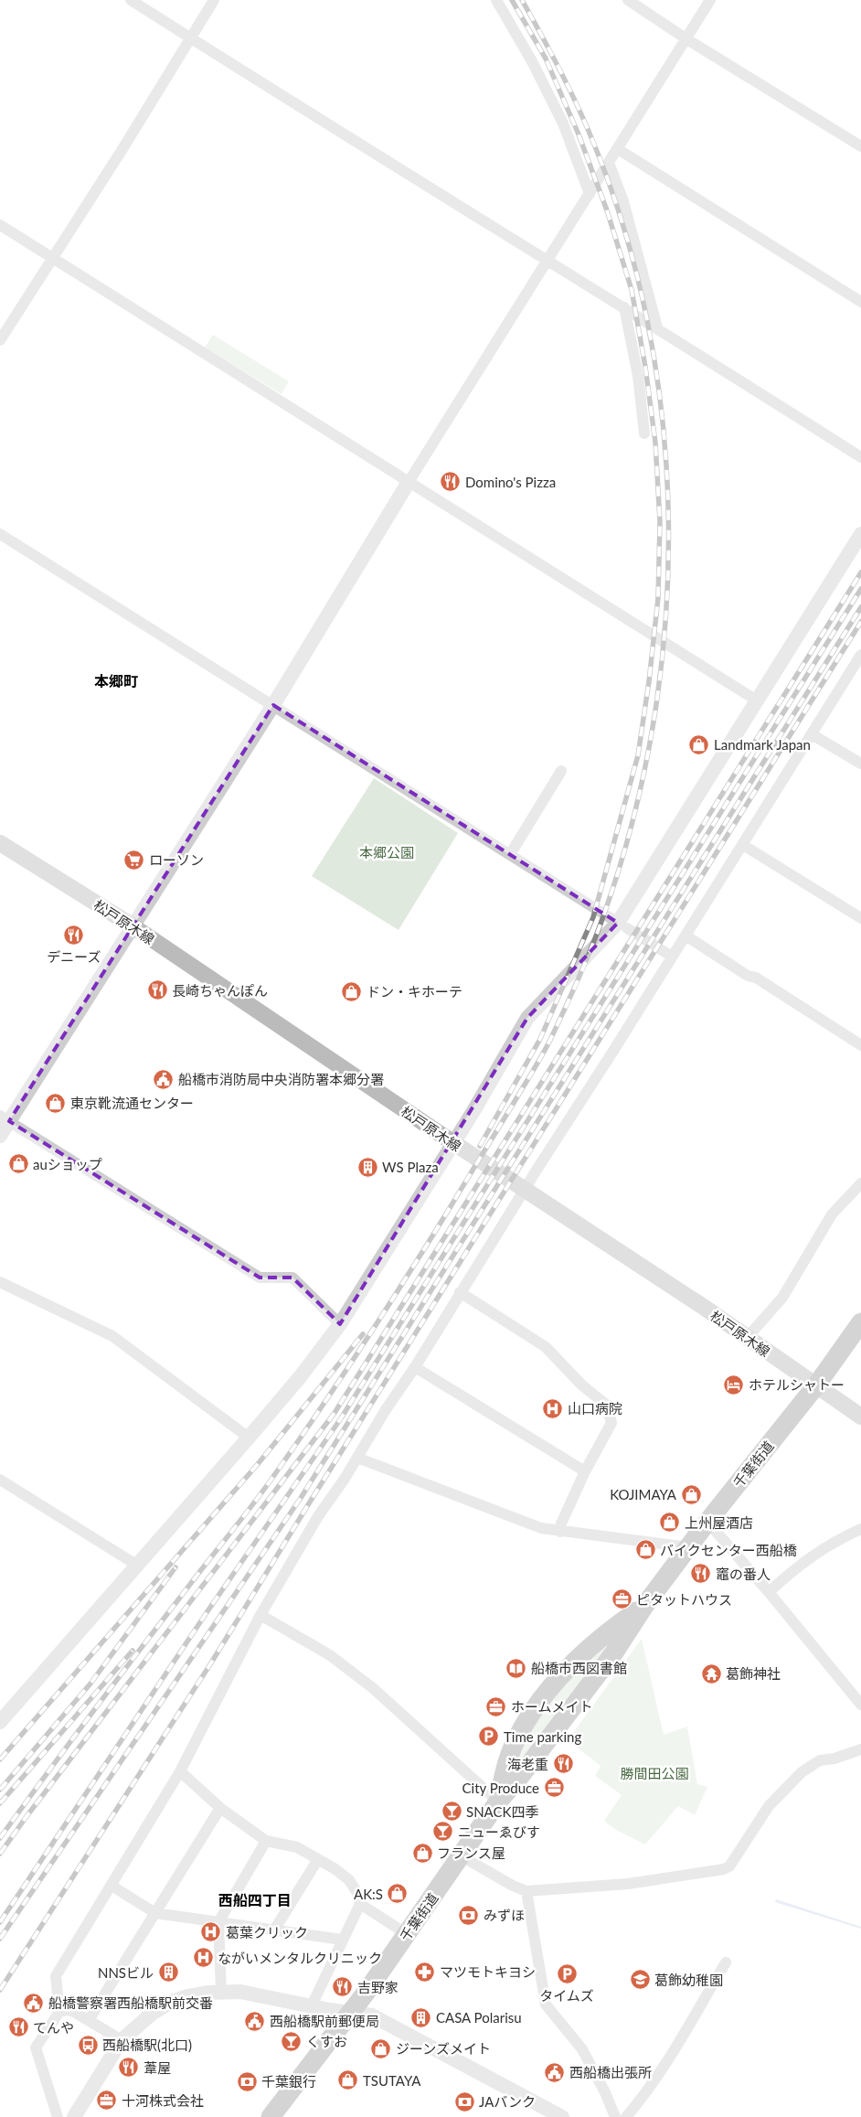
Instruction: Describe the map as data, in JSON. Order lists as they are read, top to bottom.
{
  "streets": {
    "highway": ["千葉街道"],
    "main road": ["松戸原木線"]
  },
  "crossings": [
    ["松戸原木線", "千葉街道"]
  ],
  "districts": ["本郷町", "西船四丁目"],
  "parks": ["本郷公園", "勝間田公園"],
  "places": {
    "restaurant": [
      "Domino's Pizza",
      "デニーズ",
      "長崎ちゃんぽん",
      "竈の番人",
      "海老重",
      "吉野家",
      "てんや",
      "葦屋"
    ],
    "shop": [
      "Landmark Japan",
      "ドン・キホーテ",
      "東京靴流通センター",
      "auショップ",
      "KOJIMAYA",
      "上州屋酒店",
      "バイクセンター西船橋",
      "フランス屋",
      "AK:S",
      "ジーンズメイト",
      "TSUTAYA"
    ],
    "supermarket": ["ローソン"],
    "public building": [
      "船橋市消防局中央消防署本郷分署",
      "船橋警察署西船橋駅前交番",
      "西船橋駅前郵便局",
      "西船橋出張所"
    ],
    "building": ["WS Plaza", "NNSビル", "CASA Polarisu"],
    "hotel": ["ホテルシャトー"],
    "hospital": ["山口病院", "葛葉クリック", "ながいメンタルクリニック"],
    "office": [
      "ピタットハウス",
      "ホームメイト",
      "City Produce",
      "十河株式会社"
    ],
    "library": ["船橋市西図書館"],
    "temple": ["葛飾神社"],
    "parking": ["Time parking", "タイムズ"],
    "bar": ["SNACK四季", "ニューゑびす", "くすお"],
    "bank": ["みずほ", "千葉銀行", "JAバンク"],
    "pharmacy": ["マツモトキヨシ"],
    "school or university": ["葛飾幼稚園"],
    "bus stop": ["西船橋駅(北口)"]
  }
}
